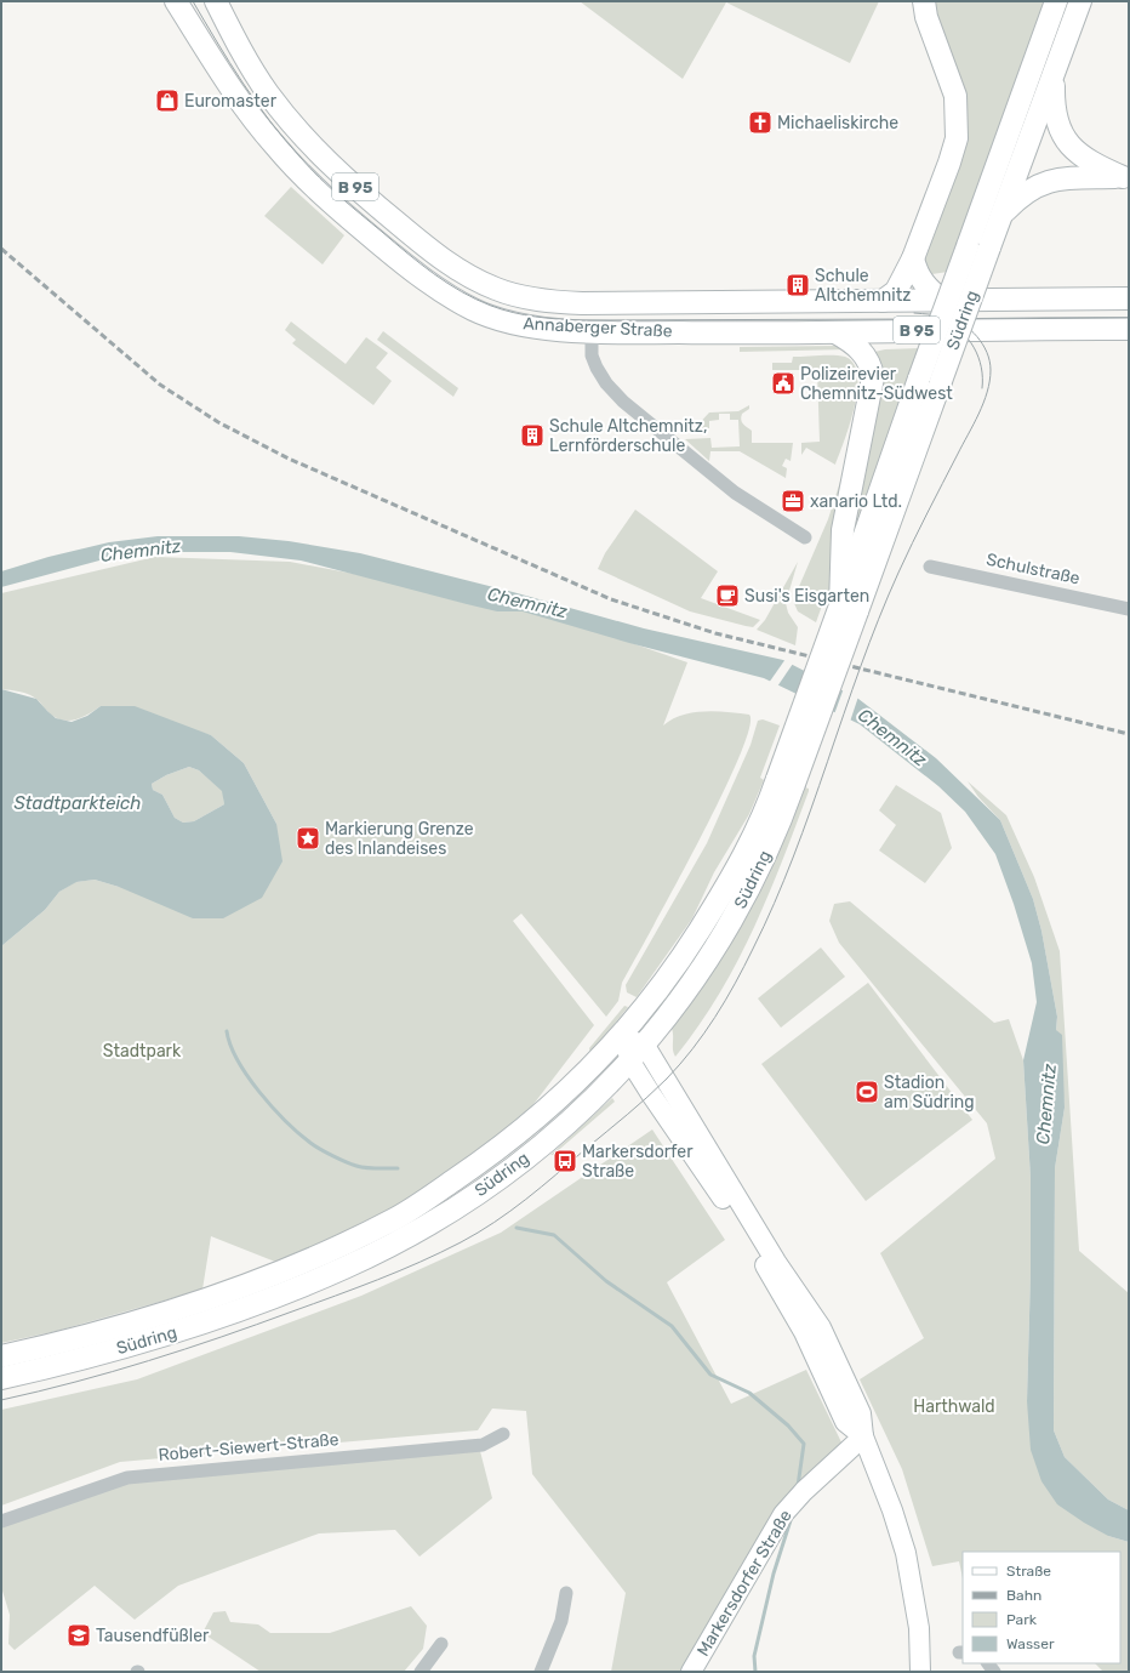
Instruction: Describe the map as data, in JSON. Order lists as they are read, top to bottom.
{
  "streets": {
    "main road": [
      "B 95",
      "Südring",
      "Annaberger Straße",
      "Markersdorfer Straße"
    ],
    "street": ["Schulstraße", "Robert-Siewert-Straße"]
  },
  "water": ["Chemnitz", "Stadtparkteich"],
  "parks": ["Stadtpark", "Harthwald"],
  "places": {
    "shop": ["Euromaster"],
    "church": ["Michaeliskirche"],
    "building": ["Schule Altchemnitz", "Schule Altchemnitz, Lernförderschule"],
    "public building": ["Polizeirevier Chemnitz-Südwest"],
    "office": ["xanario Ltd."],
    "cafe": ["Susi's Eisgarten"],
    "place": ["Markierung Grenze des Inlandeises"],
    "sports": ["Stadion am Südring"],
    "bus stop": ["Markersdorfer Straße"],
    "school or university": ["Tausendfüßler"]
  },
  "legend": [
    "Straße",
    "Bahn",
    "Park",
    "Wasser"
  ]
}
